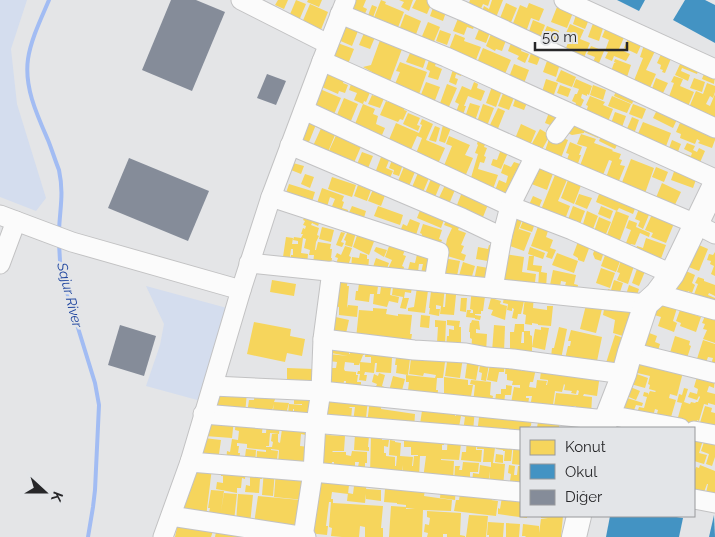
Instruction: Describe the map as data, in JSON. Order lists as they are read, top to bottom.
{
  "water": ["Sajur River"],
  "legend": ["Konut", "Okul", "Diğer"],
  "scale_bar": "50 m",
  "north": "right"
}
